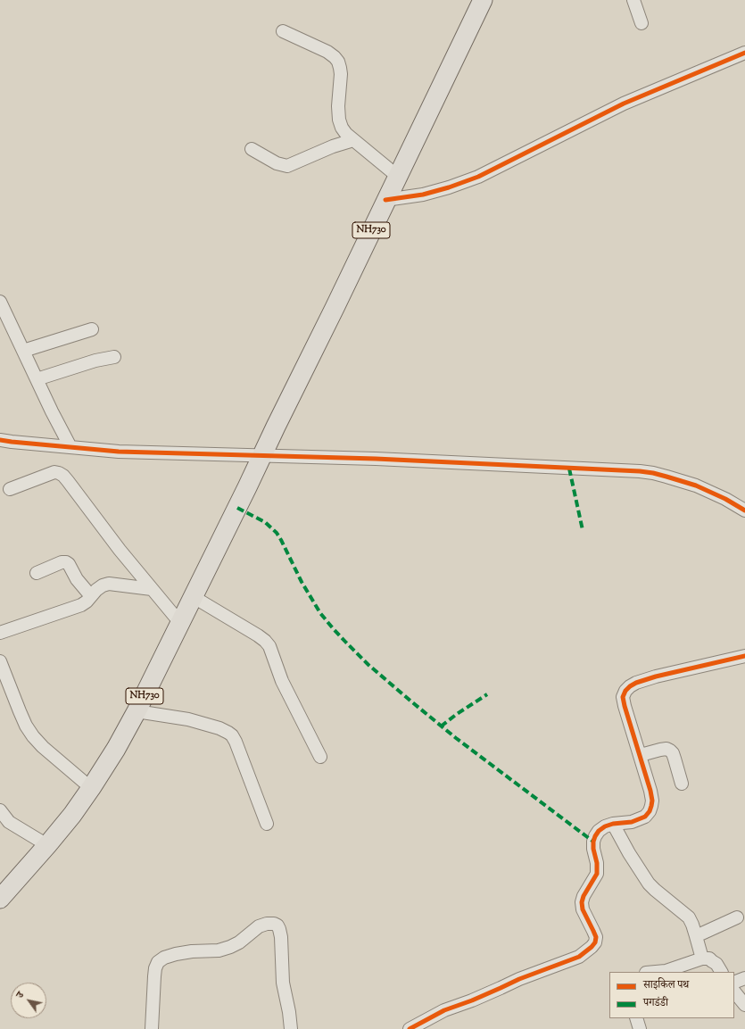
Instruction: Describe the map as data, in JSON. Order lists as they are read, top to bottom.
{
  "streets": {
    "highway": ["NH730"]
  },
  "legend": ["साइकिल पथ", "पगडंडी"],
  "north": "top left"
}
